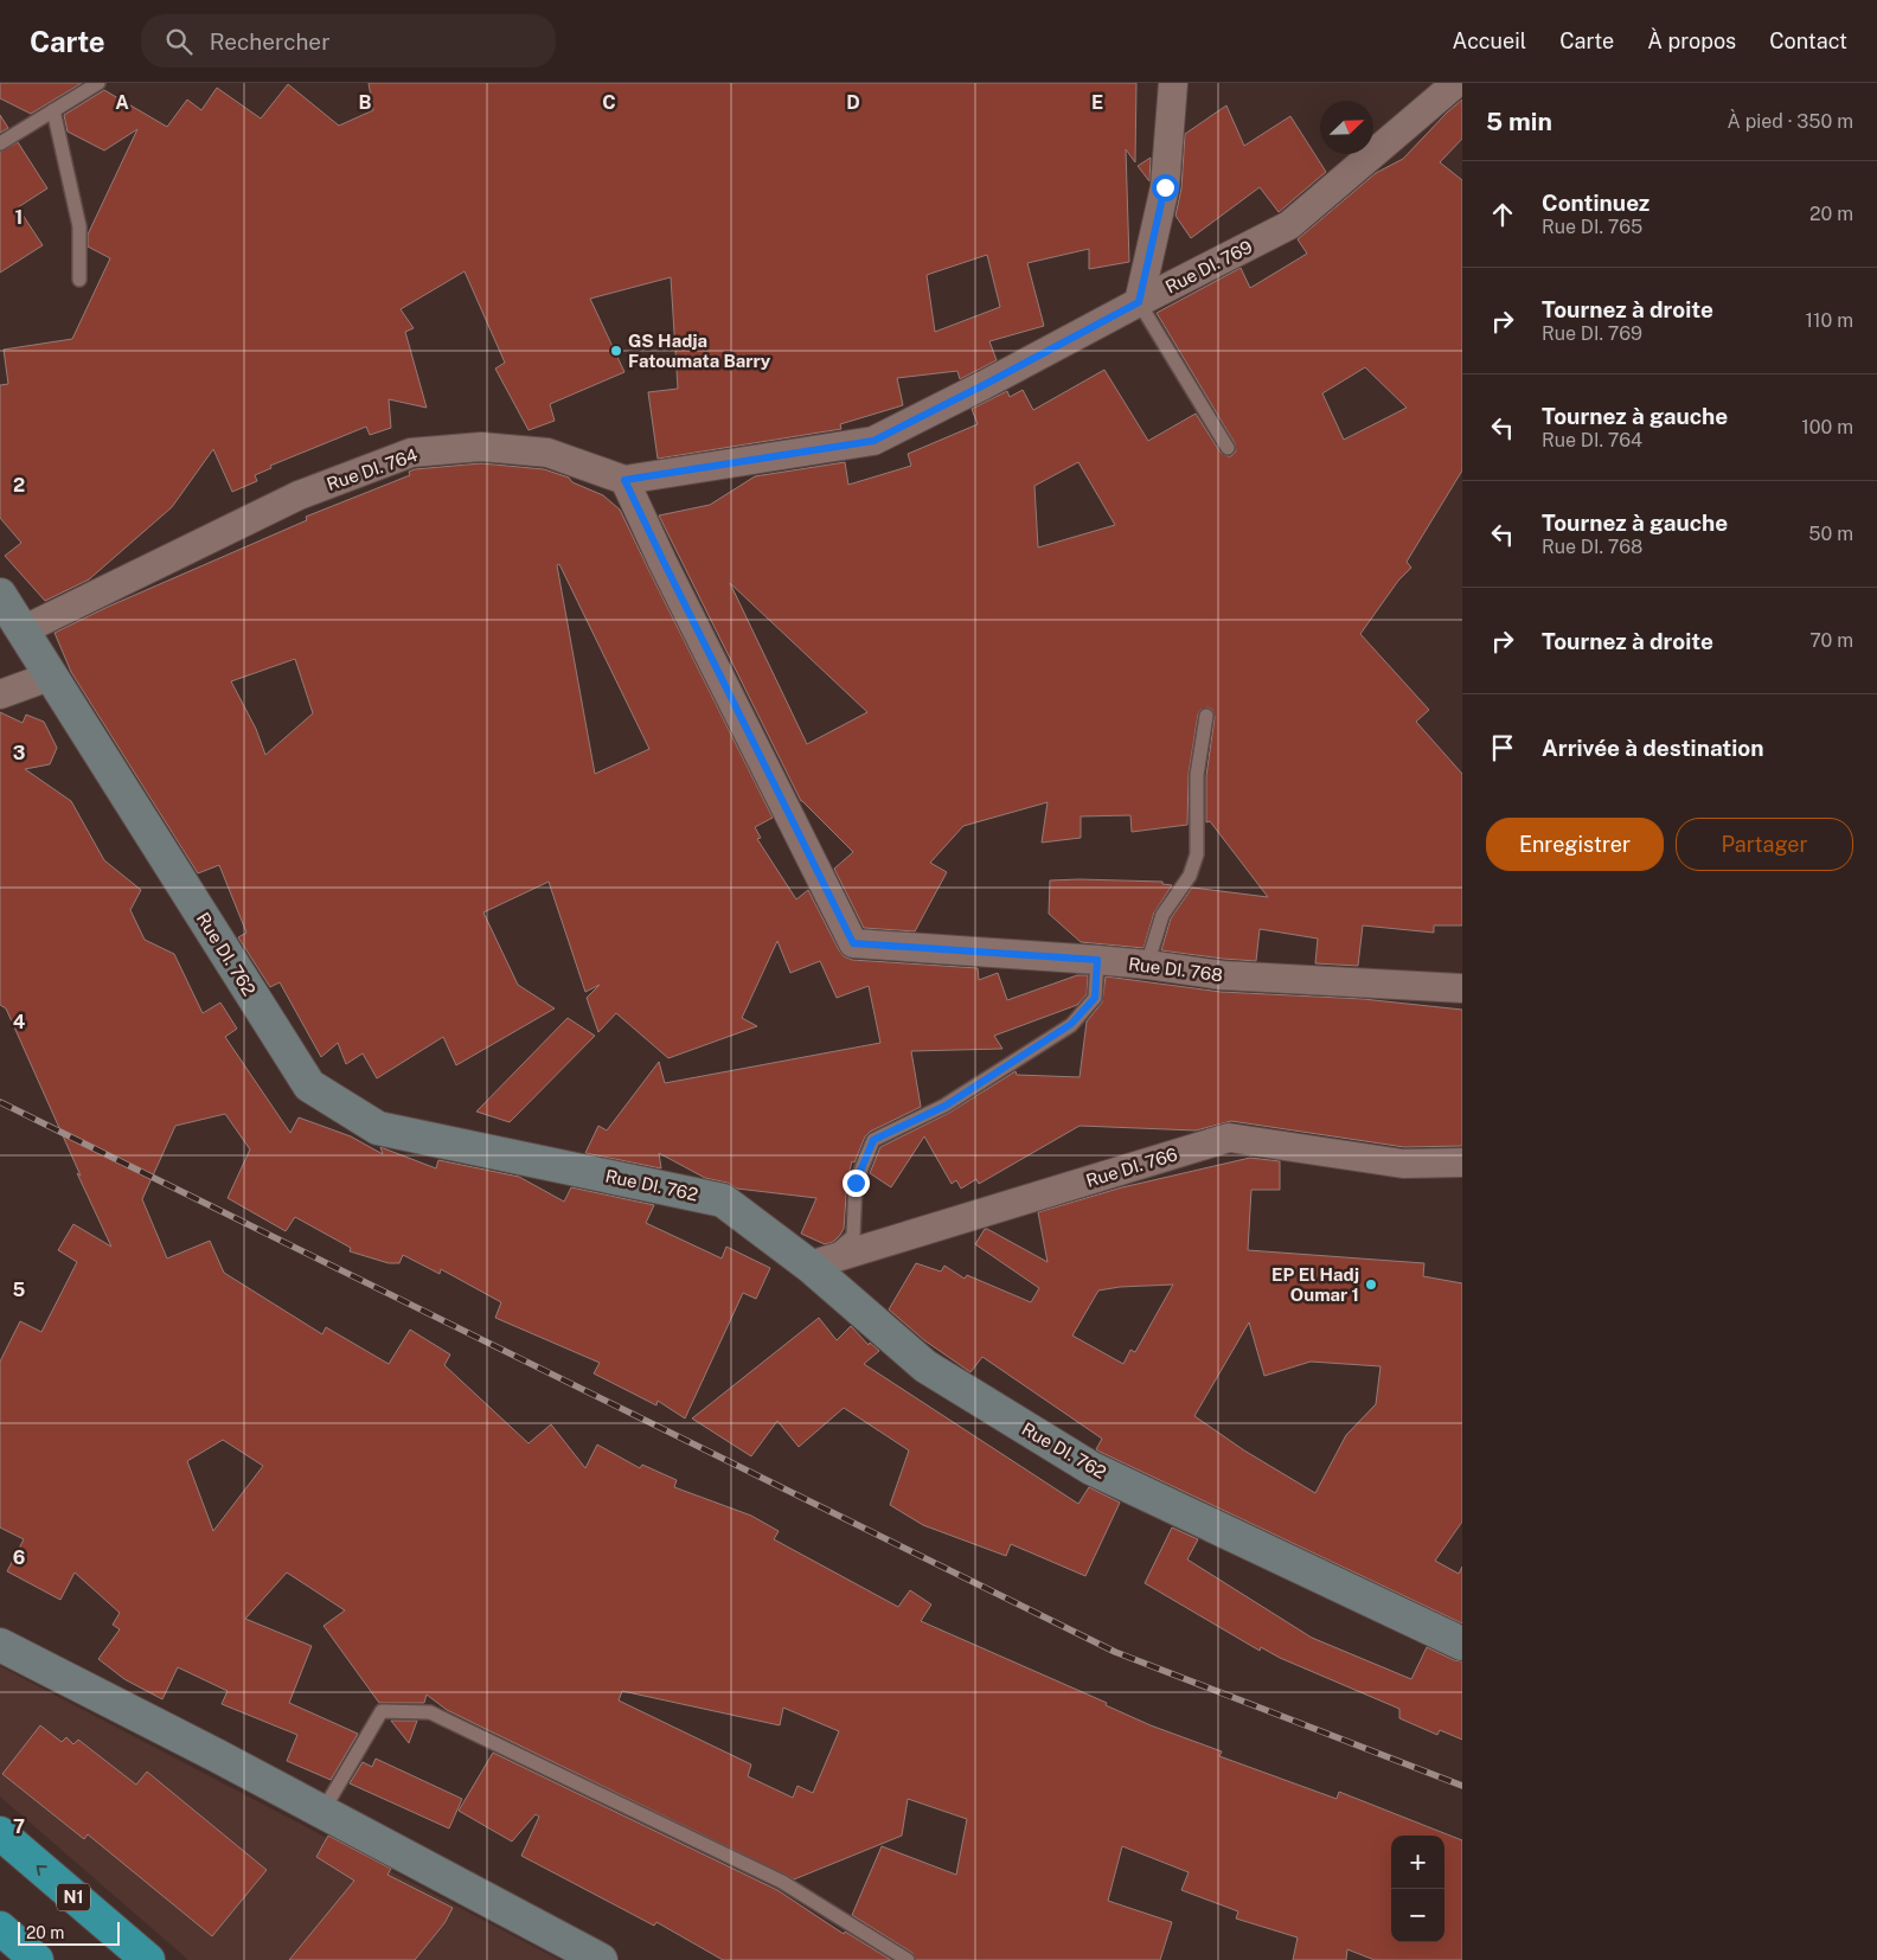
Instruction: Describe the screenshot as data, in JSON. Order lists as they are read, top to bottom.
{
  "streets": {
    "highway": ["N1"],
    "street": [
      "Rue DI. 769",
      "Rue DI. 764",
      "Rue DI. 762",
      "Rue DI. 768",
      "Rue DI. 766"
    ]
  },
  "crossings": [
    ["Rue DI. 769", "Rue DI. 764"],
    ["Rue DI. 769", "Rue DI. 768"],
    ["Rue DI. 764", "Rue DI. 762"],
    ["Rue DI. 764", "Rue DI. 768"],
    ["Rue DI. 762", "Rue DI. 766"]
  ],
  "places": ["GS Hadja Fatoumata Barry", "EP El Hadj Oumar 1"],
  "scale_bar": "20 m",
  "north": "top right",
  "page": {
    "header": "Carte",
    "search": "Rechercher",
    "nav": [
      "Accueil",
      "Carte",
      "À propos",
      "Contact"
    ],
    "heading": ["5 min", "À pied · 350 m"],
    "list": [
      ["Continuez", "Rue DI. 765", "20 m"],
      ["Tournez à droite", "Rue DI. 769", "110 m"],
      ["Tournez à gauche", "Rue DI. 764", "100 m"],
      ["Tournez à gauche", "Rue DI. 768", "50 m"],
      ["Tournez à droite", "70 m"],
      "Arrivée à destination"
    ],
    "buttons": ["Enregistrer", "Partager"],
    "map_buttons": ["+", "−"],
    "scale": "20 m"
  },
  "grid": {
    "columns": [
      "A",
      "B",
      "C",
      "D",
      "E"
    ],
    "rows": [
      "1",
      "2",
      "3",
      "4",
      "5",
      "6",
      "7"
    ]
  }
}
